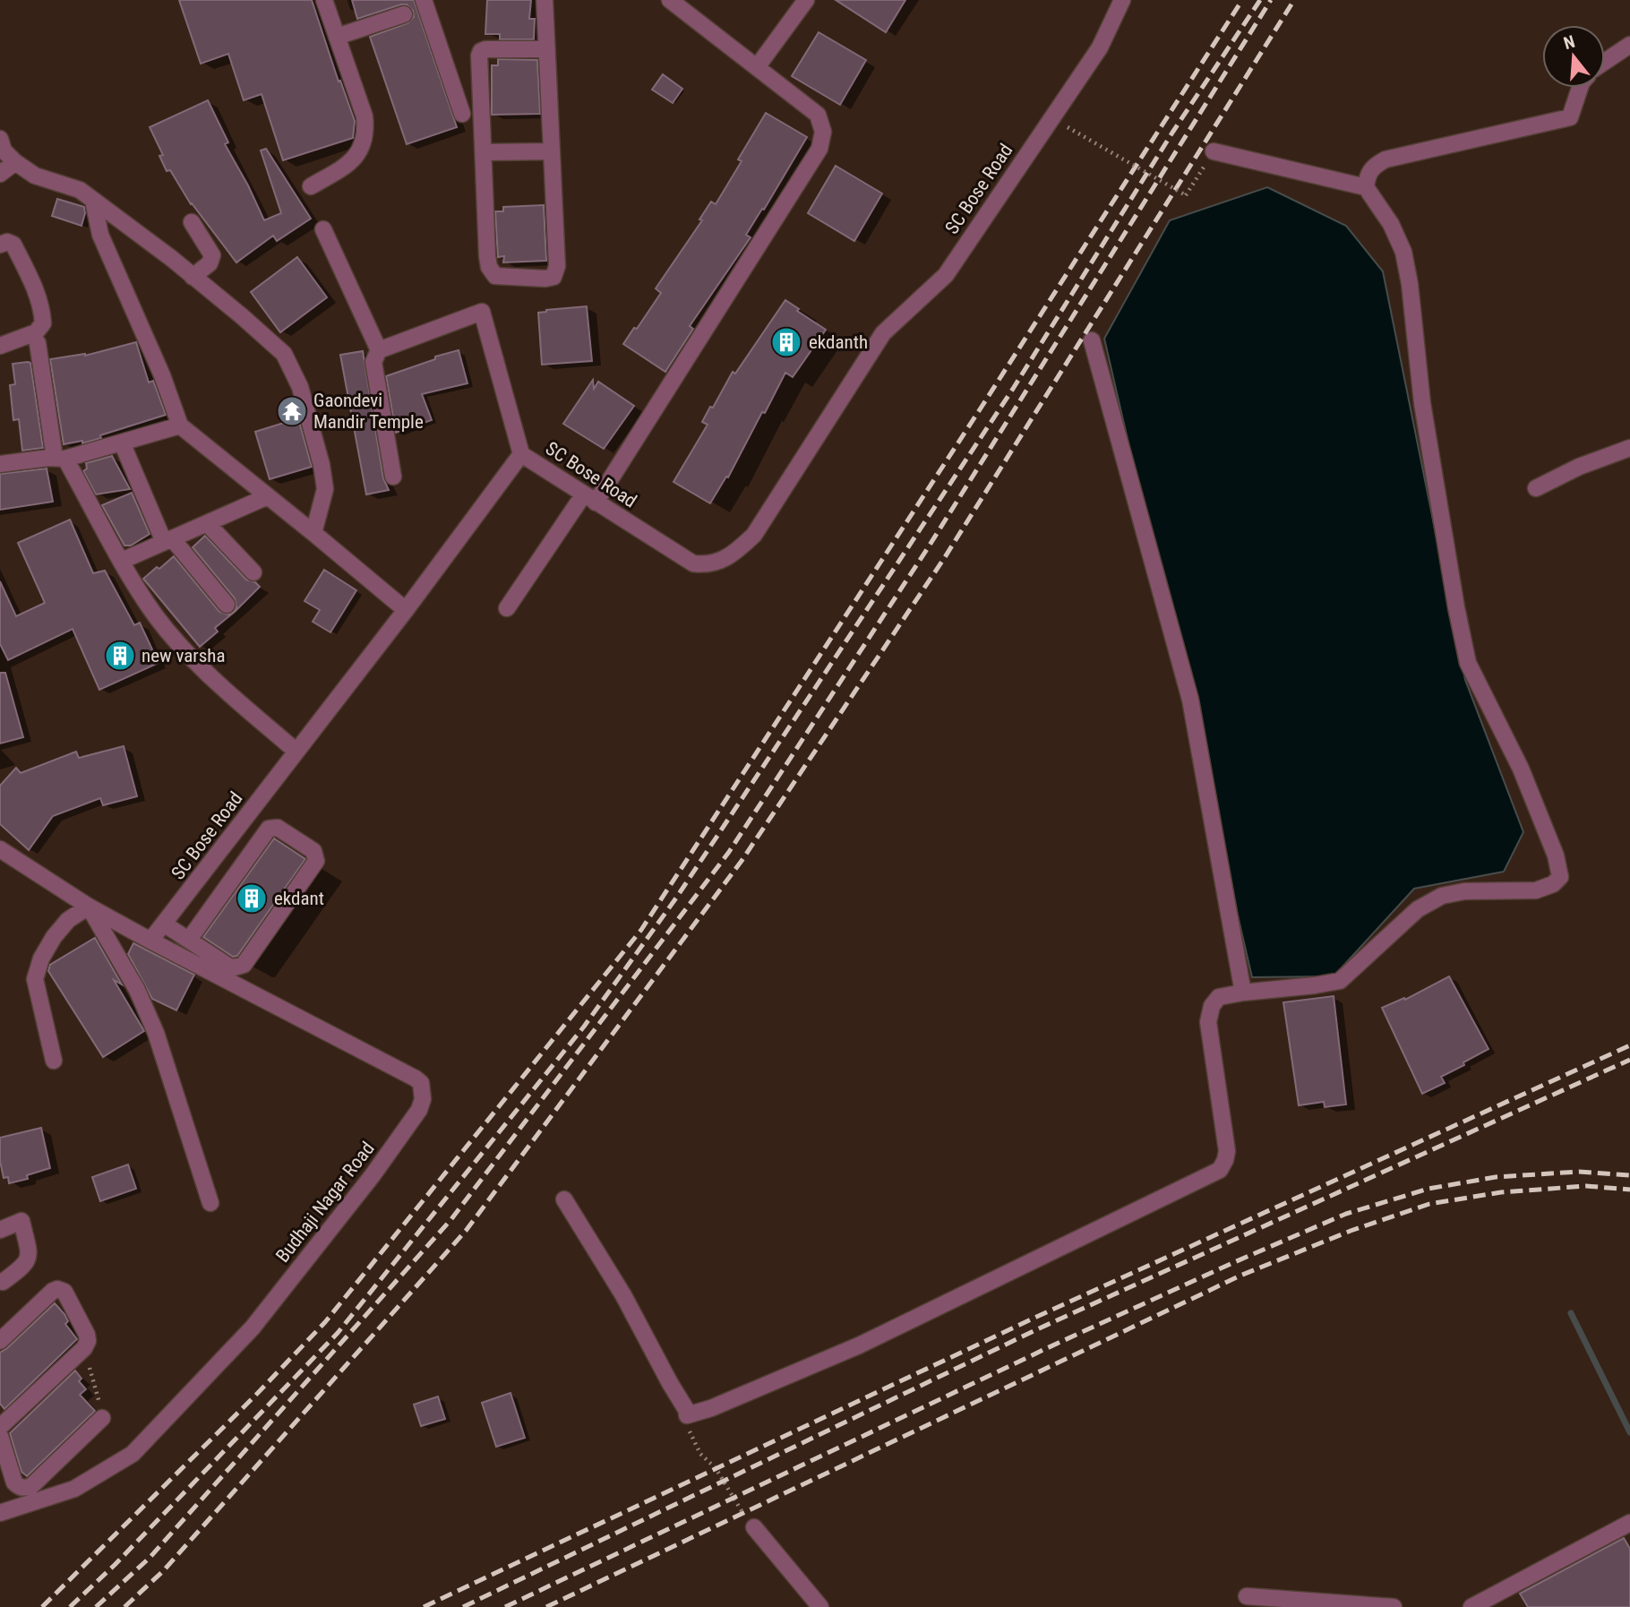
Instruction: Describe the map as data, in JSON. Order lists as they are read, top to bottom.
{
  "streets": {
    "street": ["SC Bose Road", "Budhaji Nagar Road"]
  },
  "crossings": [
    ["SC Bose Road", "Budhaji Nagar Road"]
  ],
  "places": {
    "building": ["ekdanth", "new varsha", "ekdant"],
    "temple": ["Gaondevi Mandir Temple"]
  },
  "north": "top"
}
